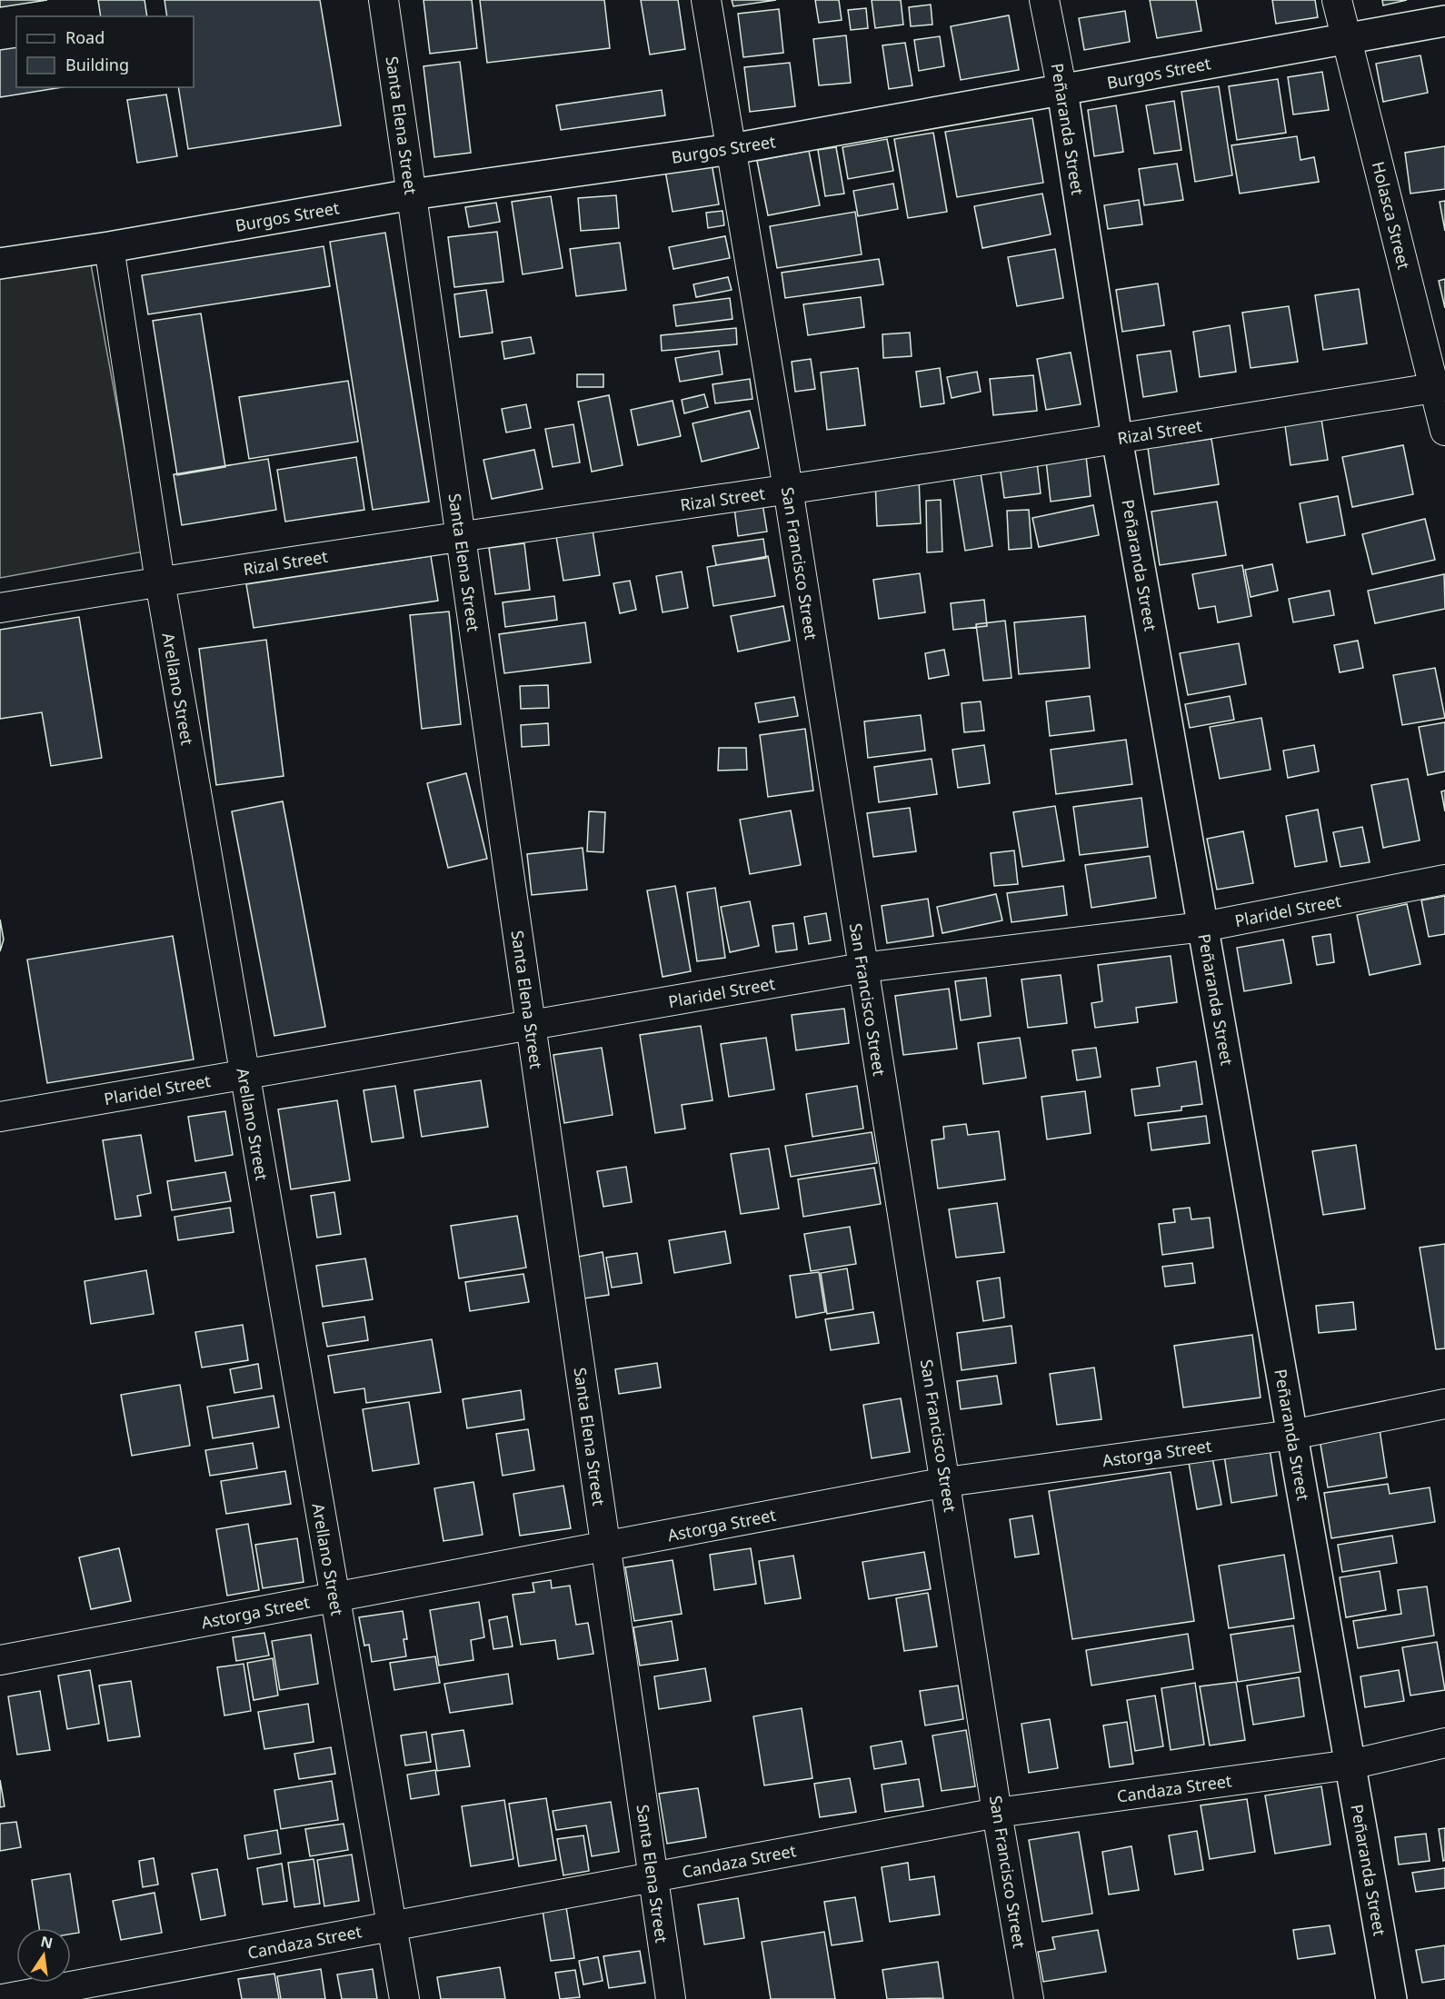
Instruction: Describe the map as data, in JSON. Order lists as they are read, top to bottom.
{
  "streets": {
    "street": [
      "Burgos Street",
      "Santa Elena Street",
      "Peñaranda Street",
      "Holasca Street",
      "Rizal Street",
      "San Francisco Street",
      "Arellano Street",
      "Plaridel Street",
      "Astorga Street",
      "Candaza Street"
    ]
  },
  "crossings": [
    ["Burgos Street", "Santa Elena Street"],
    ["Burgos Street", "Peñaranda Street"],
    ["Burgos Street", "Holasca Street"],
    ["Burgos Street", "San Francisco Street"],
    ["Burgos Street", "Arellano Street"],
    ["Santa Elena Street", "Rizal Street"],
    ["Santa Elena Street", "Plaridel Street"],
    ["Santa Elena Street", "Astorga Street"],
    ["Santa Elena Street", "Candaza Street"],
    ["Peñaranda Street", "Rizal Street"],
    ["Peñaranda Street", "Plaridel Street"],
    ["Peñaranda Street", "Astorga Street"],
    ["Peñaranda Street", "Candaza Street"],
    ["Holasca Street", "Rizal Street"],
    ["Rizal Street", "San Francisco Street"],
    ["Rizal Street", "Arellano Street"],
    ["San Francisco Street", "Plaridel Street"],
    ["San Francisco Street", "Astorga Street"],
    ["San Francisco Street", "Candaza Street"],
    ["Arellano Street", "Plaridel Street"],
    ["Arellano Street", "Astorga Street"],
    ["Arellano Street", "Candaza Street"]
  ],
  "legend": ["Road", "Building"],
  "north": "top"
}
